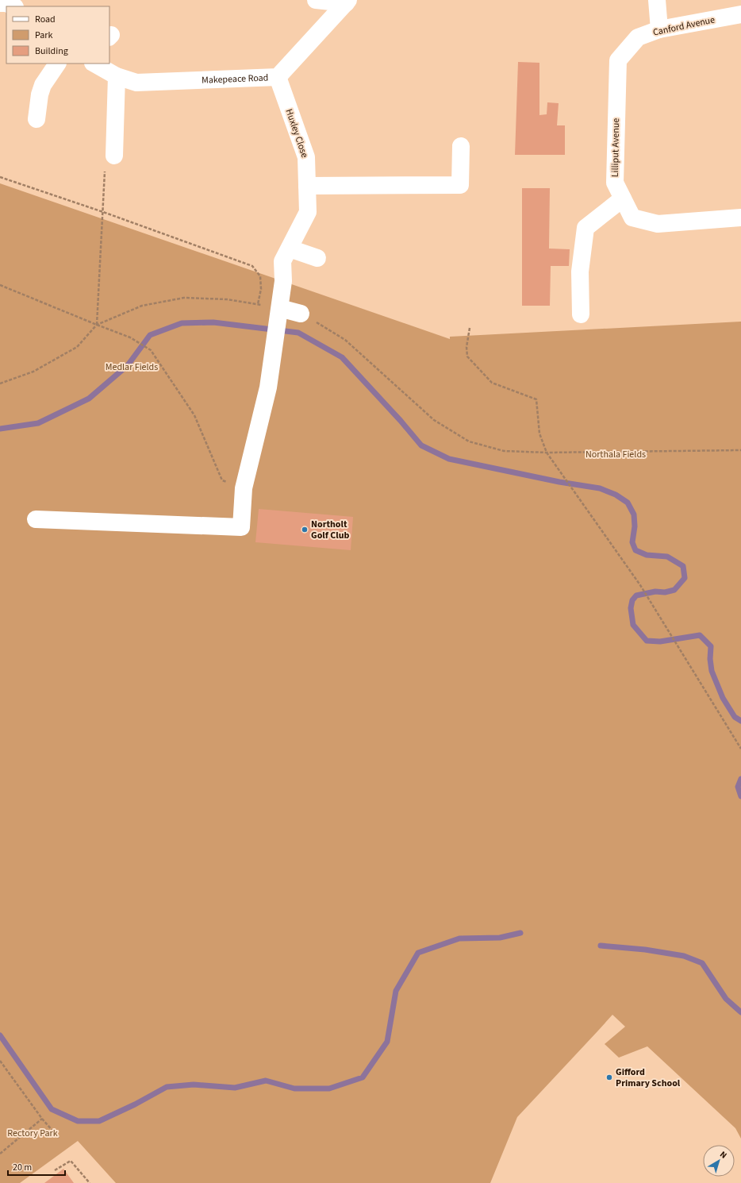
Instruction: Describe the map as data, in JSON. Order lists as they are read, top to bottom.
{
  "streets": {
    "street": [
      "Canford Avenue",
      "Makepeace Road",
      "Huxley Close",
      "Lilliput Avenue"
    ]
  },
  "crossings": [
    ["Canford Avenue", "Lilliput Avenue"],
    ["Makepeace Road", "Huxley Close"]
  ],
  "parks": ["Medlar Fields", "Northala Fields", "Rectory Park"],
  "places": ["Northolt Golf Club", "Gifford Primary School"],
  "legend": ["Road", "Park", "Building"],
  "scale_bar": "20 m",
  "north": "top right"
}
